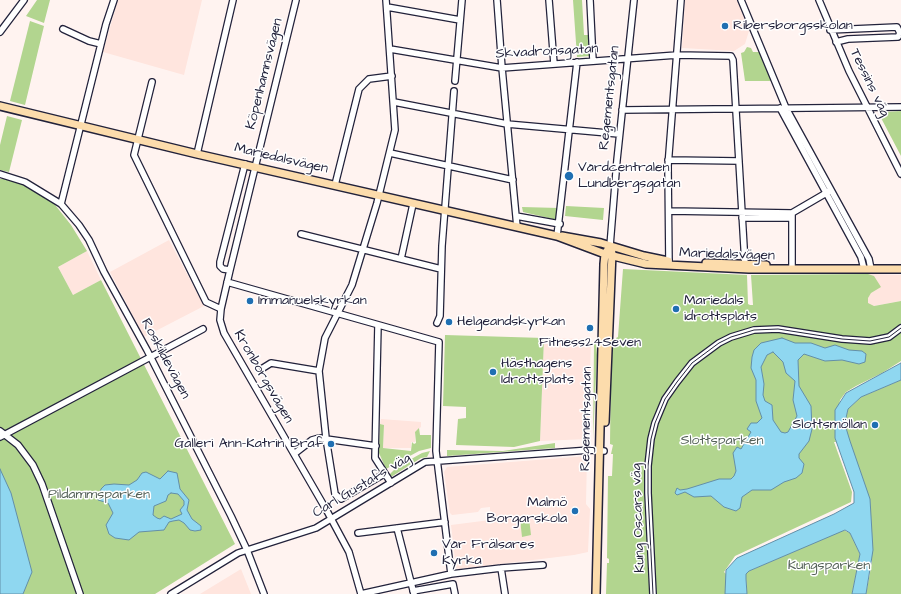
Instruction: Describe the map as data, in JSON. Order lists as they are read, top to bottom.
{
  "streets": {
    "main road": ["Regementsgatan", "Mariedalsvägen"],
    "street": [
      "Skvadronsgatan",
      "Köpenhamnsvägen",
      "Tessins väg",
      "Roskildevägen",
      "Kronborgsvägen",
      "Carl Gustafs väg",
      "Kung Oscars väg"
    ]
  },
  "crossings": [
    ["Skvadronsgatan", "Regementsgatan"],
    ["Köpenhamnsvägen", "Mariedalsvägen"],
    ["Köpenhamnsvägen", "Kronborgsvägen"],
    ["Regementsgatan", "Mariedalsvägen"],
    ["Regementsgatan", "Carl Gustafs väg"],
    ["Roskildevägen", "Carl Gustafs väg"],
    ["Kronborgsvägen", "Carl Gustafs väg"]
  ],
  "parks": ["Slottsparken", "Pildammsparken", "Kungsparken"],
  "places": [
    "Ribersborgsskolan",
    "Vårdcentralen Lundbergsgatan",
    "Immanuelskyrkan",
    "Mariedals idrottsplats",
    "Helgeandskyrkan",
    "Fitness24Seven",
    "Hästhagens Idrottsplats",
    "Slottsmöllan",
    "Galleri Ann-Katrin Braf",
    "Malmö Borgarskola",
    "Vår Frälsares Kyrka"
  ]
}
